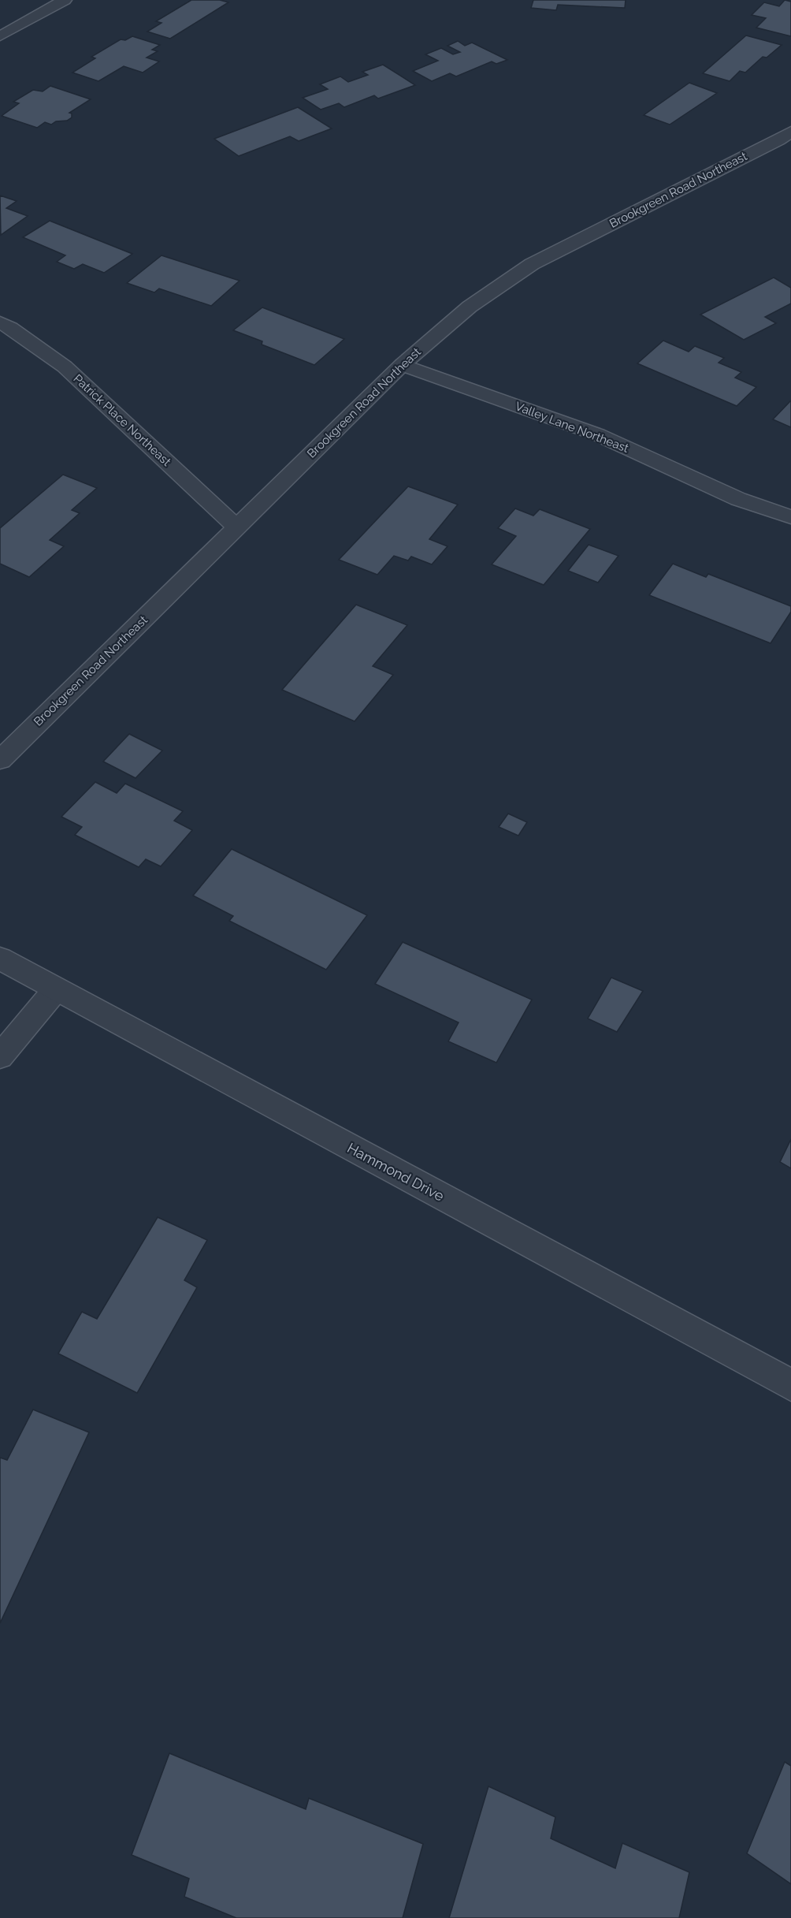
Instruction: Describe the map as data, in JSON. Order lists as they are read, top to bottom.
{
  "streets": {
    "street": [
      "Brookgreen Road Northeast",
      "Patrick Place Northeast",
      "Valley Lane Northeast",
      "Hammond Drive"
    ]
  },
  "crossings": [
    ["Brookgreen Road Northeast", "Patrick Place Northeast"],
    ["Brookgreen Road Northeast", "Valley Lane Northeast"]
  ]
}
